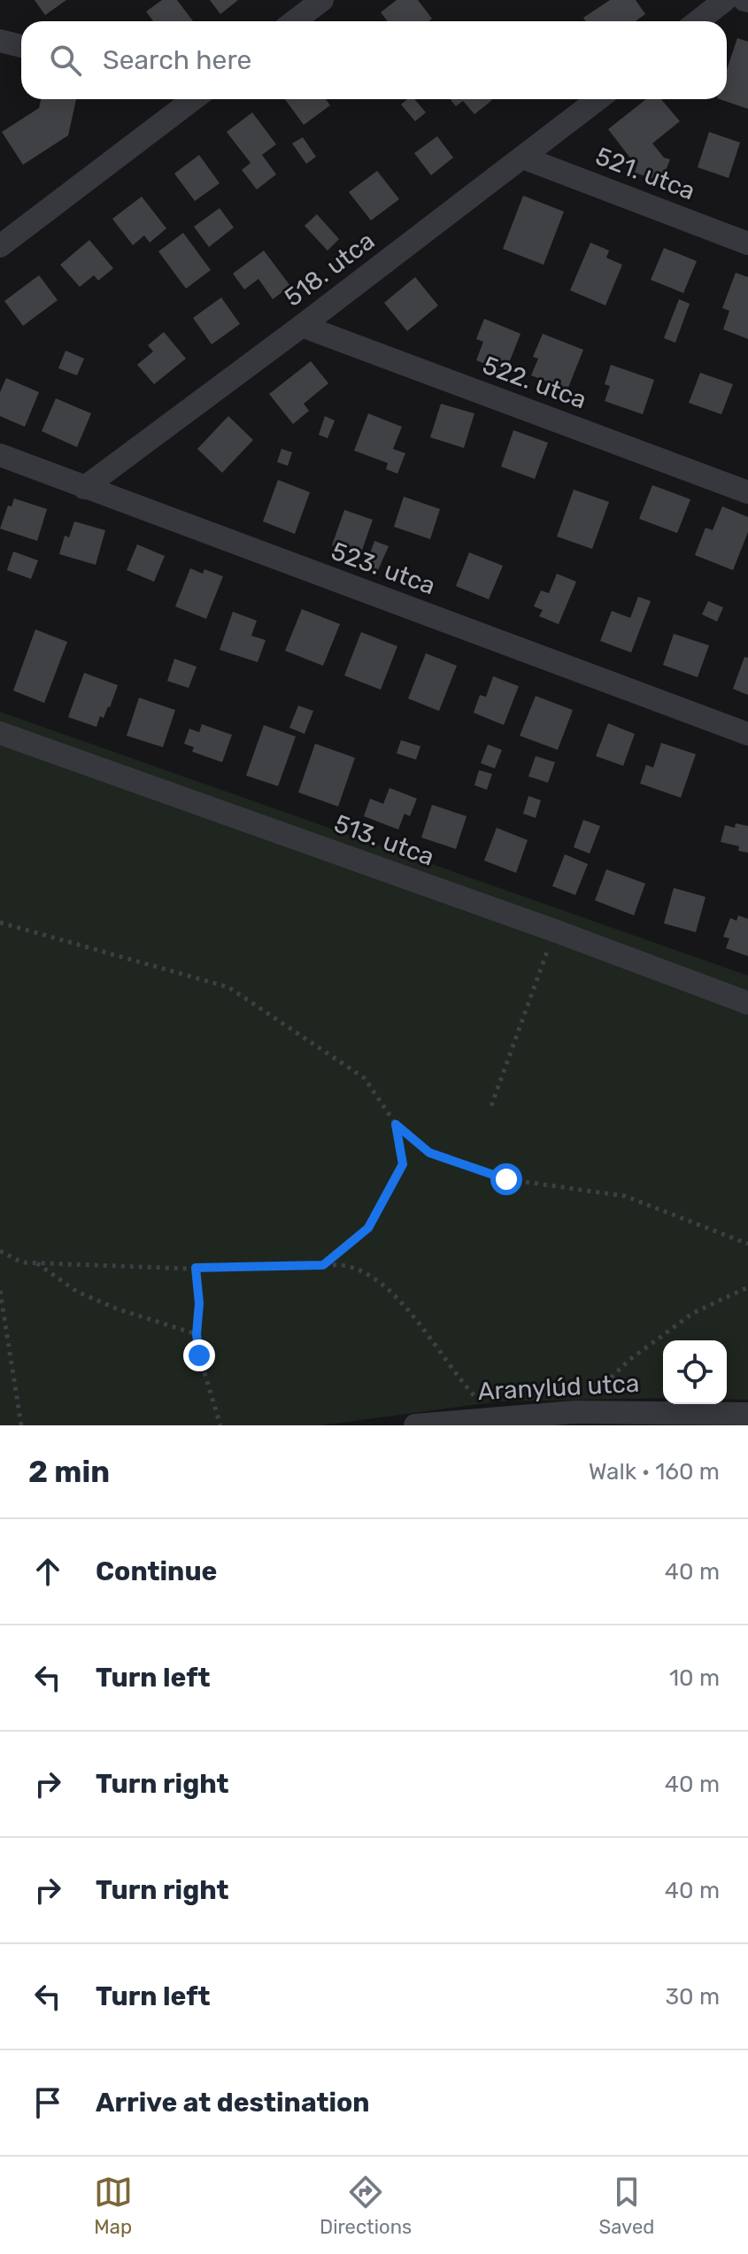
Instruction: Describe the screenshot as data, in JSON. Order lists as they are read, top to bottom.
{
  "streets": {
    "street": [
      "521. utca",
      "518. utca",
      "522. utca",
      "523. utca",
      "513. utca",
      "Aranylúd utca"
    ]
  },
  "crossings": [
    ["521. utca", "518. utca"],
    ["518. utca", "522. utca"],
    ["518. utca", "523. utca"]
  ],
  "page": {
    "search": "Search here",
    "heading": ["2 min", "Walk · 160 m"],
    "list": [
      ["Continue", "40 m"],
      ["Turn left", "10 m"],
      ["Turn right", "40 m"],
      ["Turn right", "40 m"],
      ["Turn left", "30 m"],
      "Arrive at destination"
    ],
    "nav": ["Map", "Directions", "Saved"]
  }
}
